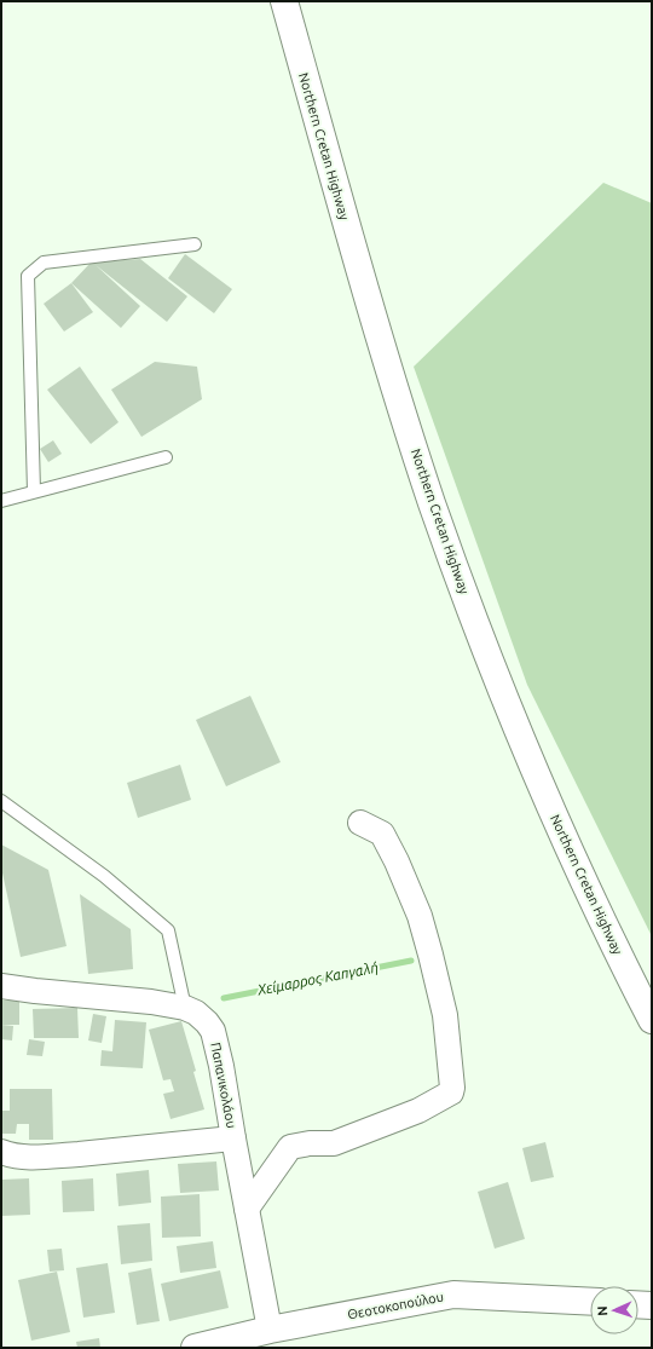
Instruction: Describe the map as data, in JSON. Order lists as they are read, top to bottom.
{
  "streets": {
    "main road": ["Northern Cretan Highway", "Θεοτοκοπούλου"],
    "street": ["Παπανικολάου"]
  },
  "crossings": [
    ["Παπανικολάου", "Θεοτοκοπούλου"]
  ],
  "water": ["Χείμαρρος Καπγαλή"],
  "north": "left"
}
